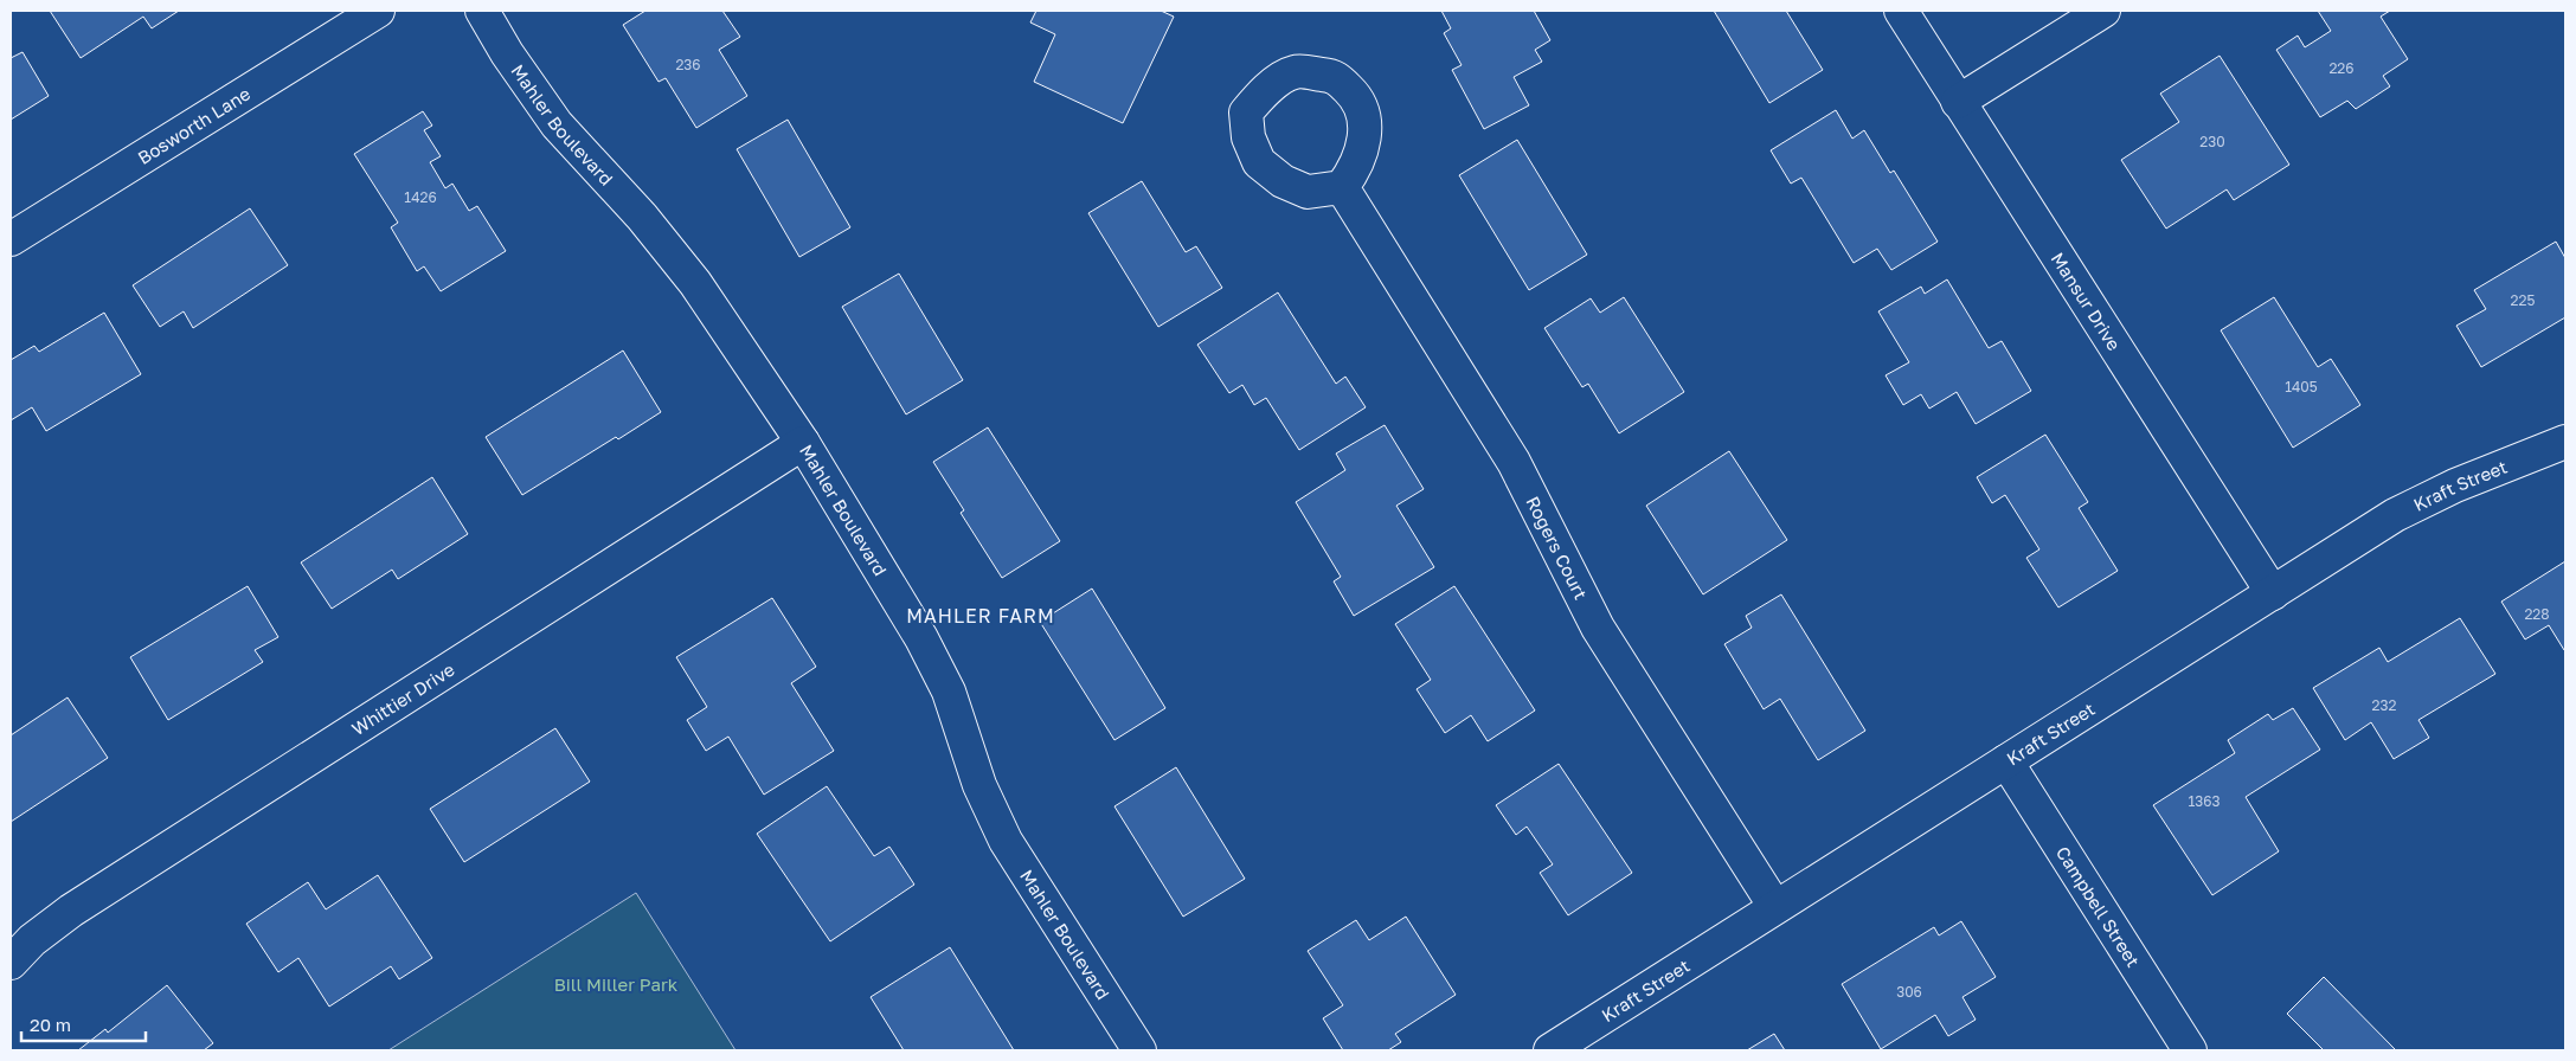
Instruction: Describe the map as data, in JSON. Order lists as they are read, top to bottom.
{
  "streets": {
    "street": [
      "Mahler Boulevard",
      "Bosworth Lane",
      "Mansur Drive",
      "Kraft Street",
      "Rogers Court",
      "Whittier Drive",
      "Campbell Street"
    ]
  },
  "crossings": [
    ["Mahler Boulevard", "Whittier Drive"],
    ["Mansur Drive", "Kraft Street"],
    ["Kraft Street", "Rogers Court"],
    ["Kraft Street", "Campbell Street"]
  ],
  "districts": ["MAHLER FARM"],
  "parks": ["Bill Miller Park"],
  "house_numbers": [
    "236",
    "226",
    "230",
    "1426",
    "225",
    "1405",
    "228",
    "232",
    "1363",
    "306"
  ],
  "scale_bar": "20 m"
}
